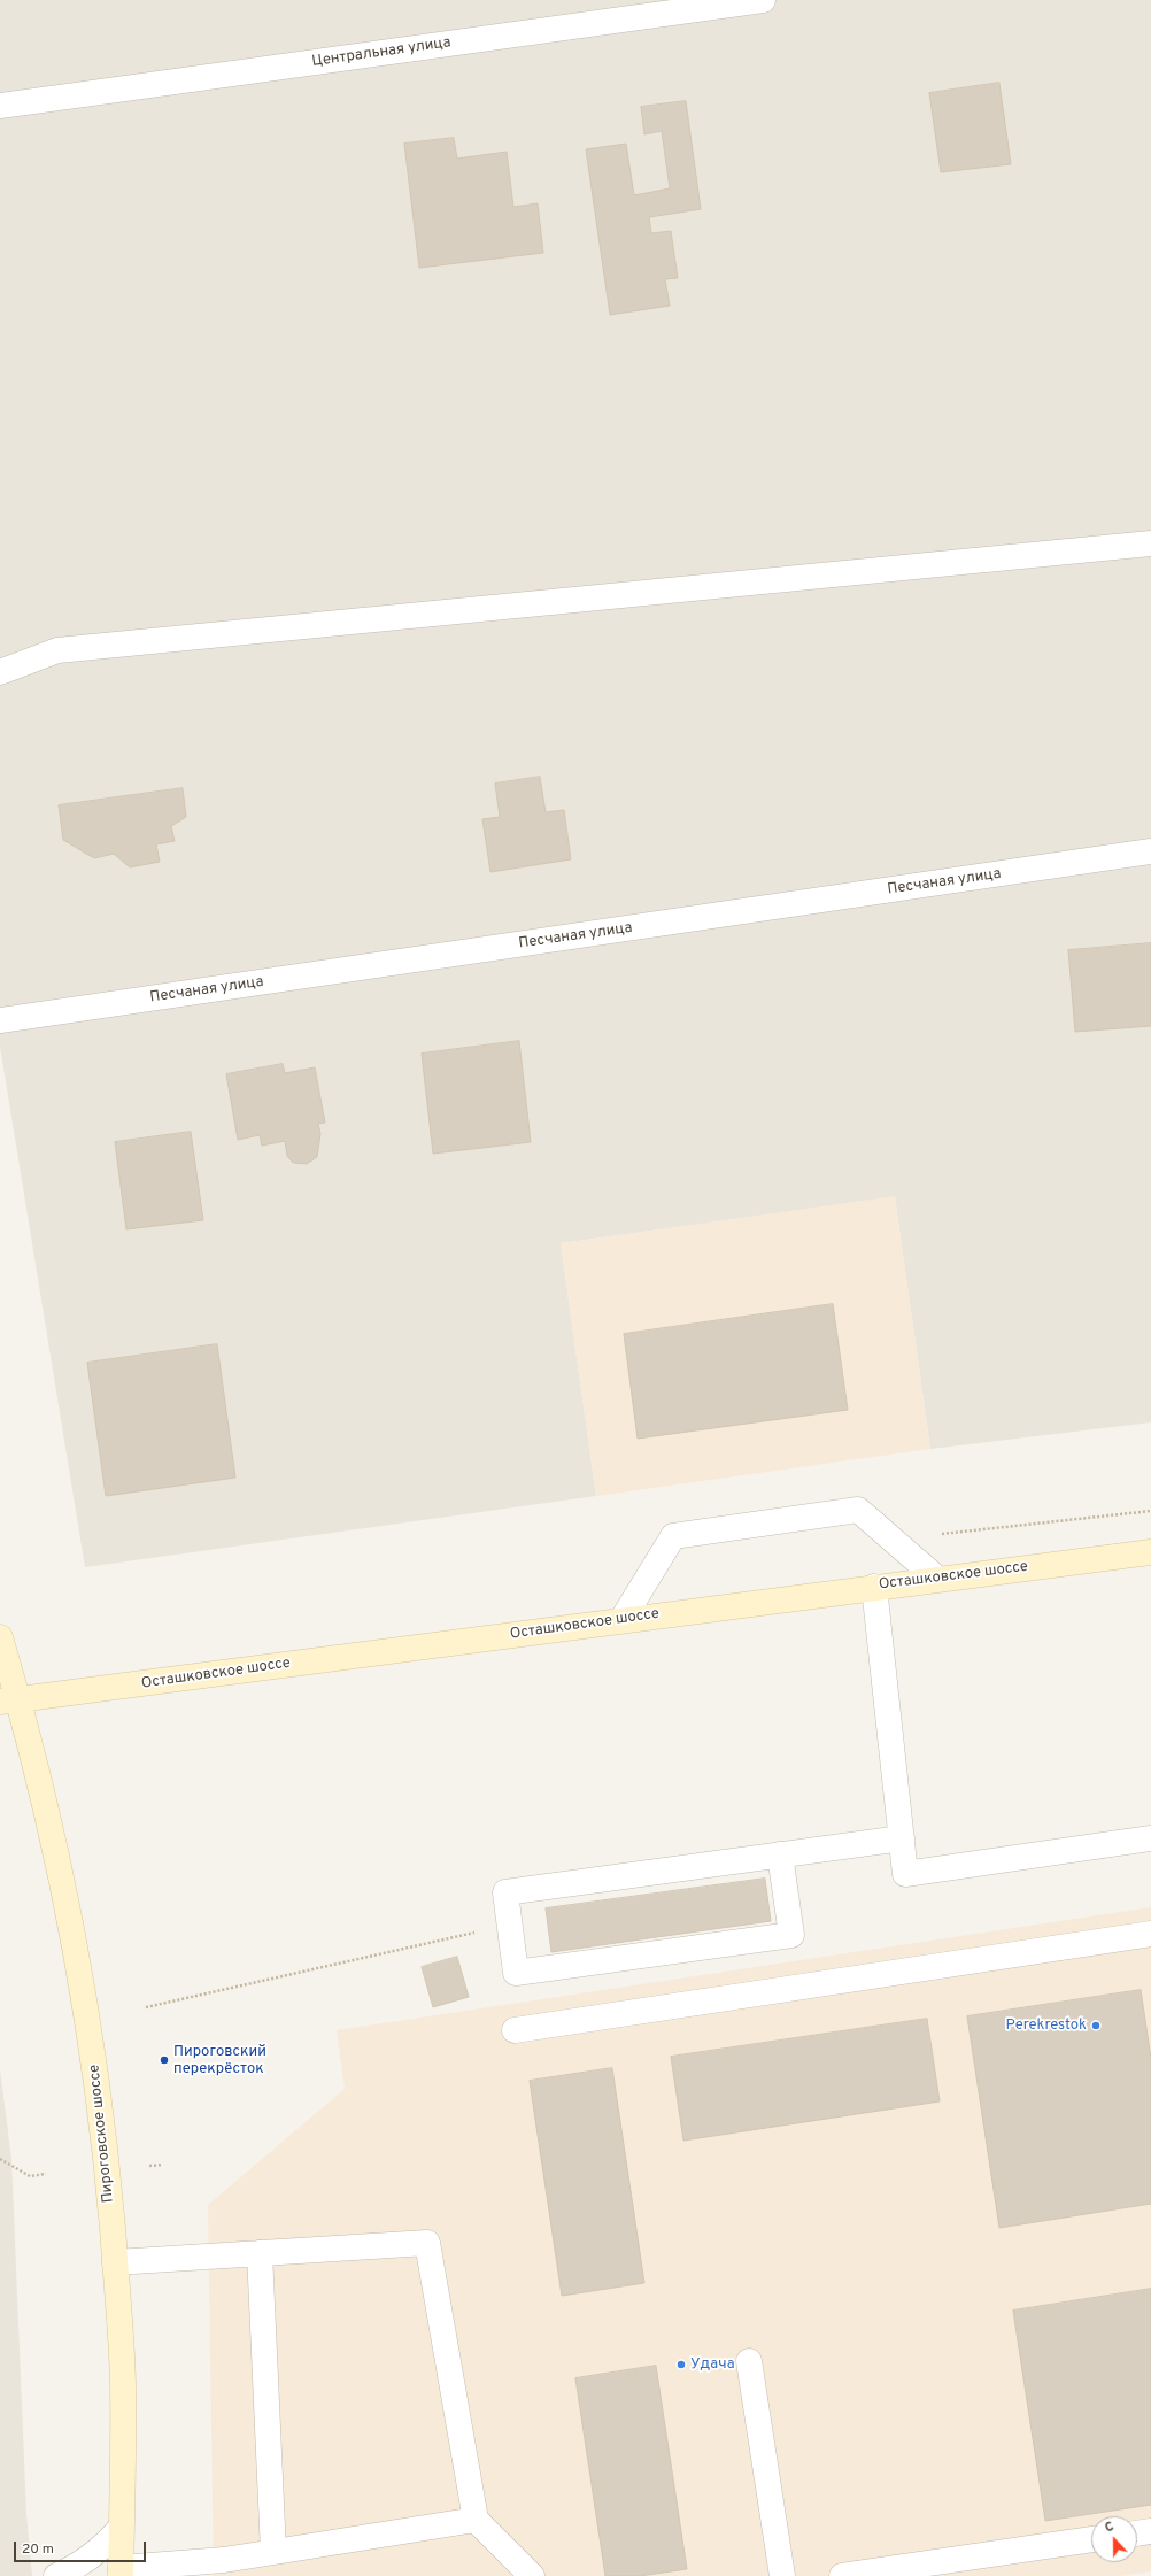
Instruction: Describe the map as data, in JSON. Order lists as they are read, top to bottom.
{
  "streets": {
    "main road": ["Осташковское шоссе", "Пироговское шоссе"],
    "street": ["Центральная улица", "Песчаная улица"]
  },
  "crossings": [
    ["Осташковское шоссе", "Пироговское шоссе"]
  ],
  "places": ["Perekrestok", "Пироговский перекрёсток", "Удача"],
  "scale_bar": "20 m",
  "north": "top"
}
